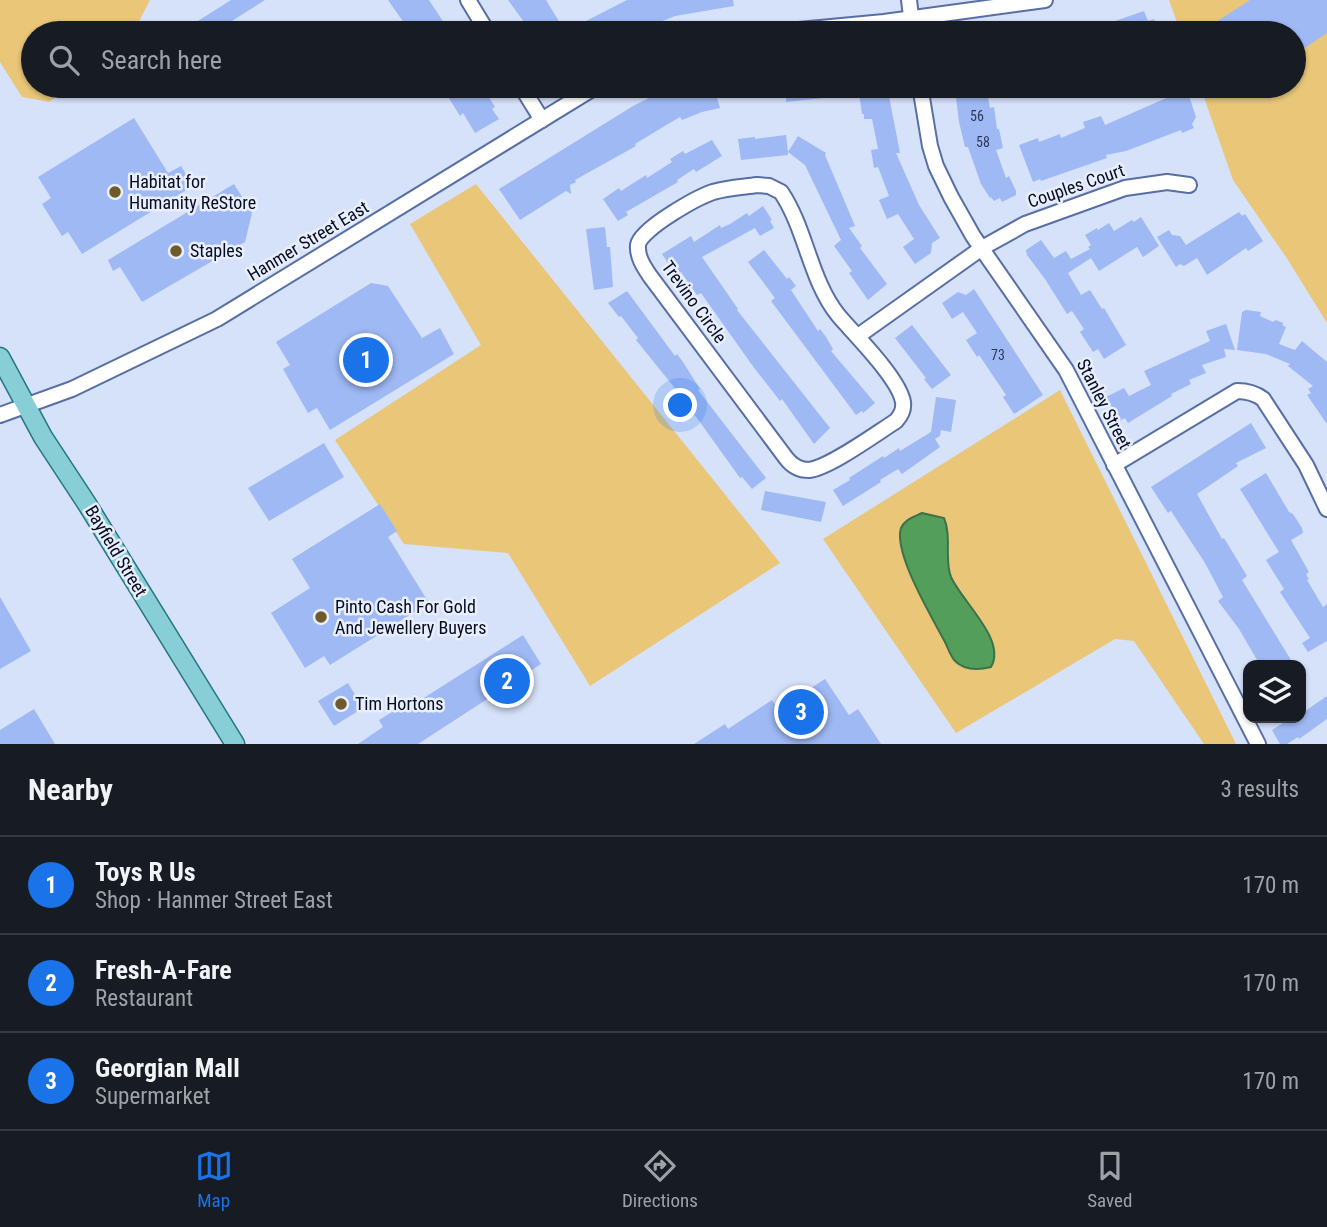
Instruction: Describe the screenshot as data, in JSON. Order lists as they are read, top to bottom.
{
  "streets": {
    "main road": ["Bayfield Street"],
    "street": [
      "Couples Court",
      "Hanmer Street East",
      "Trevino Circle",
      "Stanley Street"
    ]
  },
  "crossings": [
    ["Couples Court", "Stanley Street"],
    ["Hanmer Street East", "Bayfield Street"]
  ],
  "places": [
    "Habitat for Humanity ReStore",
    "Staples",
    "Pinto Cash For Gold And Jewellery Buyers",
    "Tim Hortons"
  ],
  "house_numbers": ["56", "58", "73"],
  "page": {
    "search": "Search here",
    "pins": ["1", "2", "3"],
    "heading": ["Nearby", "3 results"],
    "list": [
      {
        "mark": "1",
        "name": "Toys R Us",
        "note": "Shop · Hanmer Street East",
        "value": "170 m"
      },
      {
        "mark": "2",
        "name": "Fresh-A-Fare",
        "note": "Restaurant",
        "value": "170 m"
      },
      {
        "mark": "3",
        "name": "Georgian Mall",
        "note": "Supermarket",
        "value": "170 m"
      }
    ],
    "nav": ["Map", "Directions", "Saved"]
  }
}
